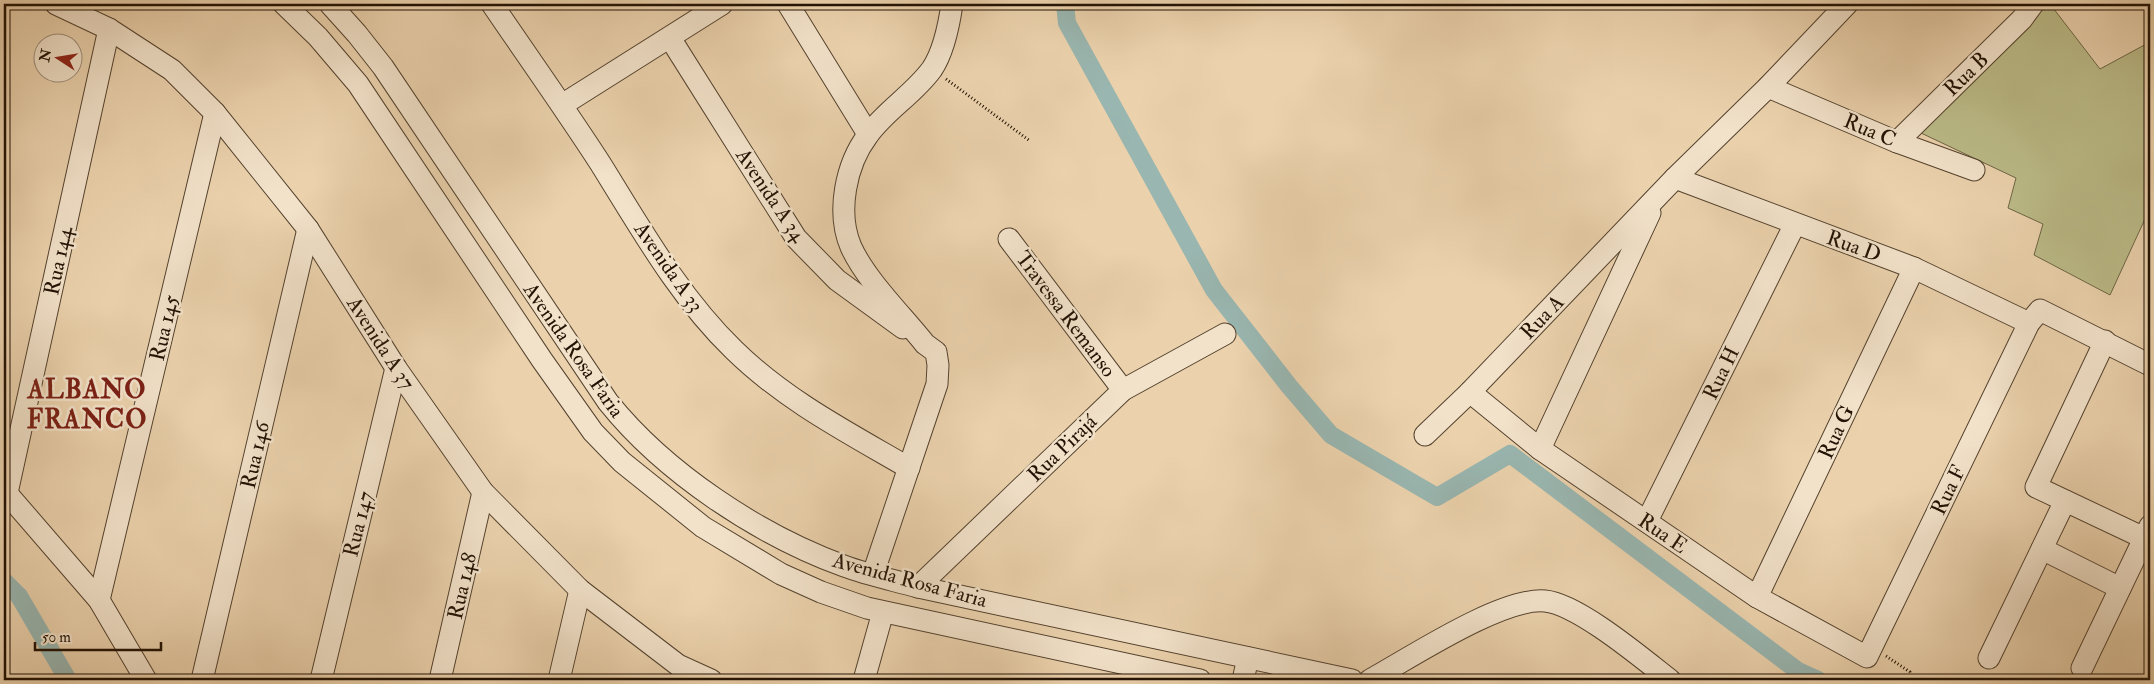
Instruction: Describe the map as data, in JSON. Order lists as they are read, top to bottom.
{
  "streets": {
    "street": [
      "Rua B",
      "Rua C",
      "Avenida A 34",
      "Rua D",
      "Rua 144",
      "Avenida A 33",
      "Travessa Remanso",
      "Rua A",
      "Rua 145",
      "Avenida A 37",
      "Avenida Rosa Faria",
      "Rua H",
      "Rua G",
      "Rua Pirajá",
      "Rua 146",
      "Rua F",
      "Rua 147",
      "Rua E",
      "Rua 148"
    ]
  },
  "crossings": [
    ["Rua B", "Rua C"],
    ["Rua C", "Rua A"],
    ["Rua D", "Rua A"],
    ["Rua D", "Rua H"],
    ["Rua D", "Rua G"],
    ["Rua D", "Rua F"],
    ["Rua 144", "Avenida A 37"],
    ["Travessa Remanso", "Rua Pirajá"],
    ["Rua A", "Rua E"],
    ["Rua 145", "Avenida A 37"],
    ["Avenida A 37", "Rua 146"],
    ["Avenida A 37", "Rua 147"],
    ["Avenida A 37", "Rua 148"],
    ["Avenida Rosa Faria", "Rua Pirajá"],
    ["Rua H", "Rua E"],
    ["Rua G", "Rua E"],
    ["Rua F", "Rua E"]
  ],
  "districts": ["ALBANO FRANCO"],
  "scale_bar": "50 m",
  "north": "left"
}
